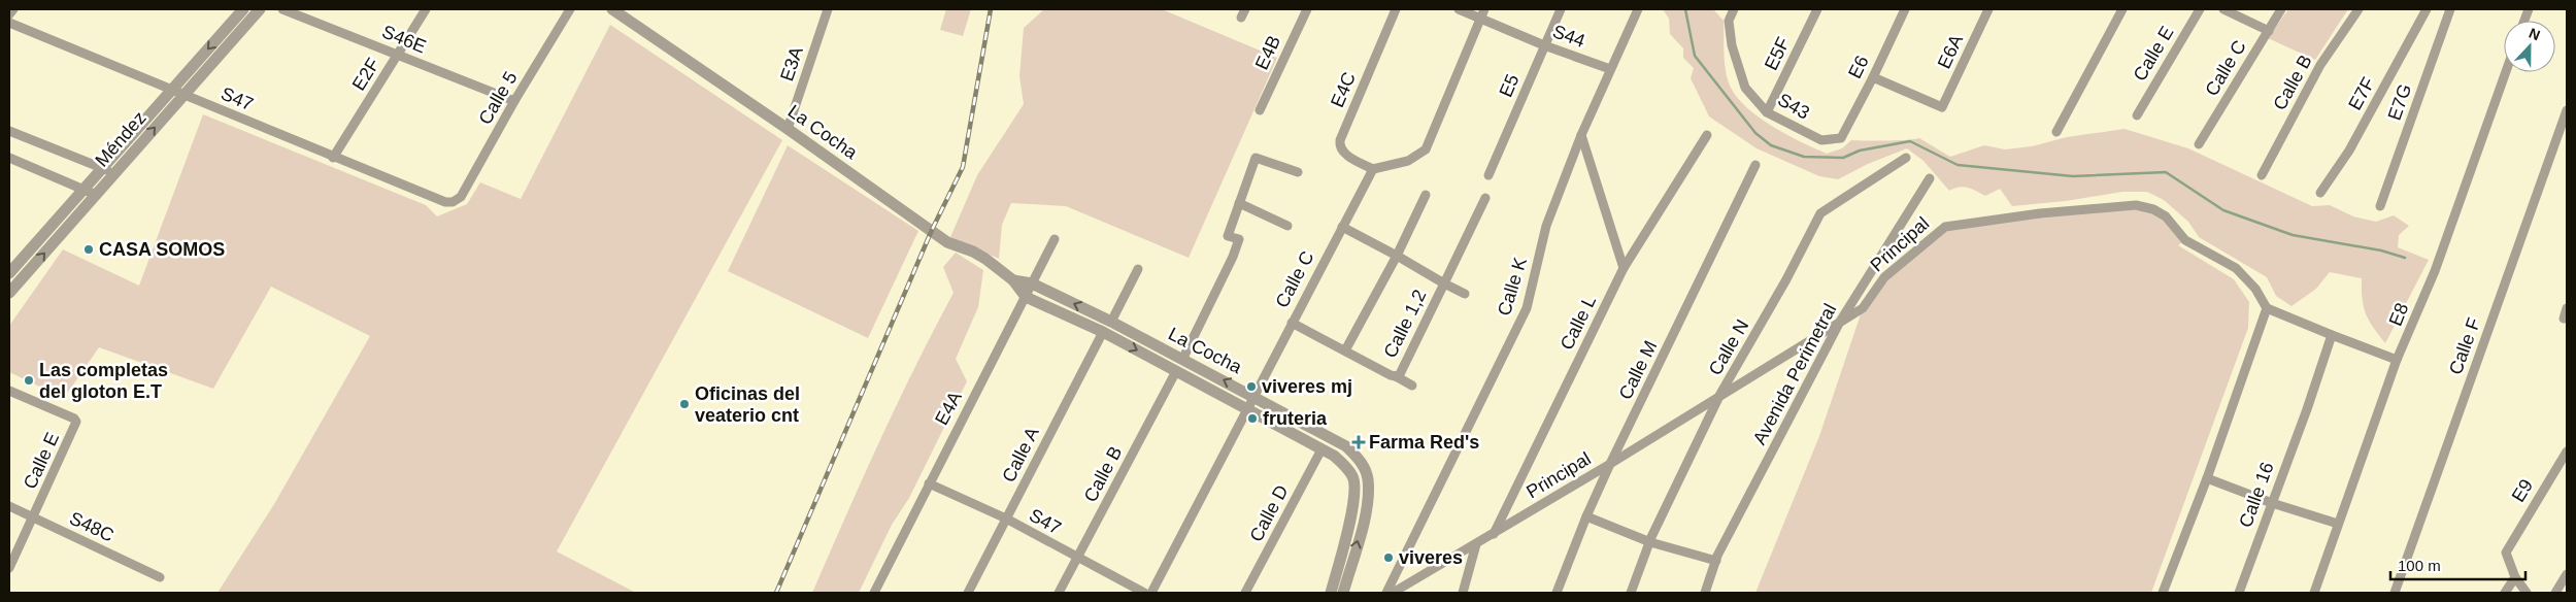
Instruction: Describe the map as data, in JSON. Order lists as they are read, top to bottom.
{
  "streets": {
    "street": [
      "S44",
      "S46E",
      "E6A",
      "E4B",
      "E5F",
      "Calle E",
      "E3A",
      "E6",
      "Calle C",
      "E2F",
      "Calle B",
      "E5",
      "E4C",
      "E7F",
      "Calle 5",
      "S47",
      "E7G",
      "S43",
      "La Cocha",
      "Méndez",
      "Principal",
      "Calle K",
      "E8",
      "Calle L",
      "Calle 1,2",
      "Calle F",
      "Calle N",
      "Calle M",
      "Avenida Perimetral",
      "E4A",
      "Calle A",
      "E9",
      "Calle 16",
      "Calle D",
      "S48C"
    ]
  },
  "crossings": [
    ["S44", "E5"],
    ["S44", "Calle K"],
    ["S46E", "E2F"],
    ["S46E", "Calle 5"],
    ["E6A", "E6"],
    ["E5F", "S43"],
    ["Calle E", "S48C"],
    ["E3A", "La Cocha"],
    ["E6", "S43"],
    ["Calle C", "E4C"],
    ["Calle C", "La Cocha"],
    ["Calle C", "Calle 1,2"],
    ["E2F", "S47"],
    ["Calle B", "S47"],
    ["Calle B", "La Cocha"],
    ["Calle 5", "S47"],
    ["S47", "Méndez"],
    ["S47", "E4A"],
    ["S47", "Calle A"],
    ["La Cocha", "E4A"],
    ["La Cocha", "Calle A"],
    ["La Cocha", "Calle D"],
    ["Principal", "Calle L"],
    ["Principal", "Calle N"],
    ["Principal", "Calle M"],
    ["Principal", "Avenida Perimetral"]
  ],
  "places": {
    "other": [
      "CASA SOMOS",
      "Las completas del gloton E.T",
      "viveres mj",
      "Oficinas del veaterio cnt",
      "fruteria",
      "viveres"
    ],
    "health": ["Farma Red's"]
  },
  "scale_bar": "100 m",
  "north": "top"
}
